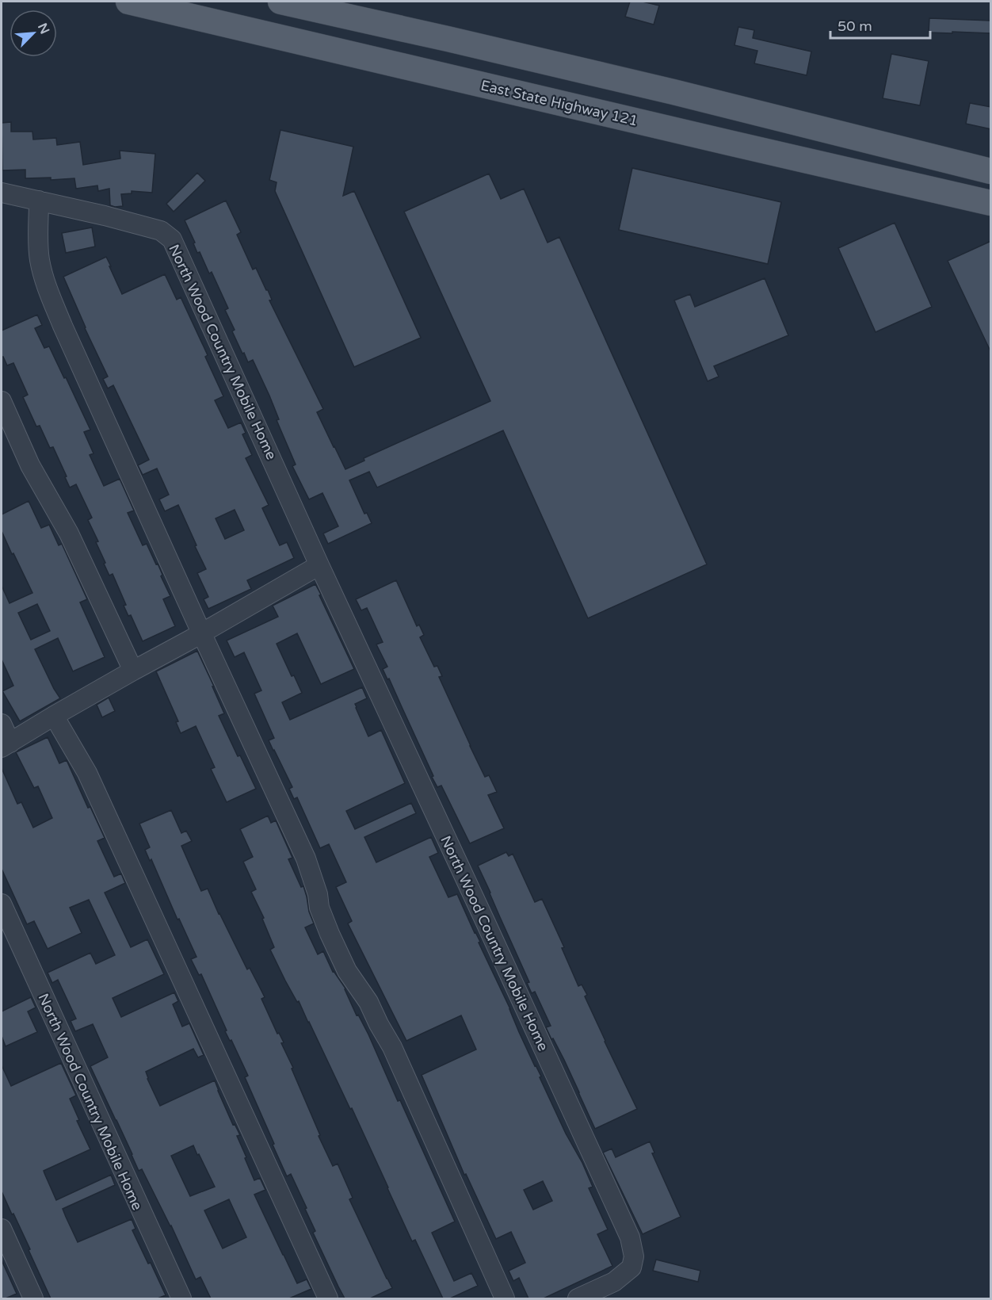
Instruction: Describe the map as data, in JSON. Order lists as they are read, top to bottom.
{
  "streets": {
    "main road": ["East State Highway 121"],
    "street": ["North Wood Country Mobile Home"]
  },
  "scale_bar": "50 m",
  "north": "top right"
}
